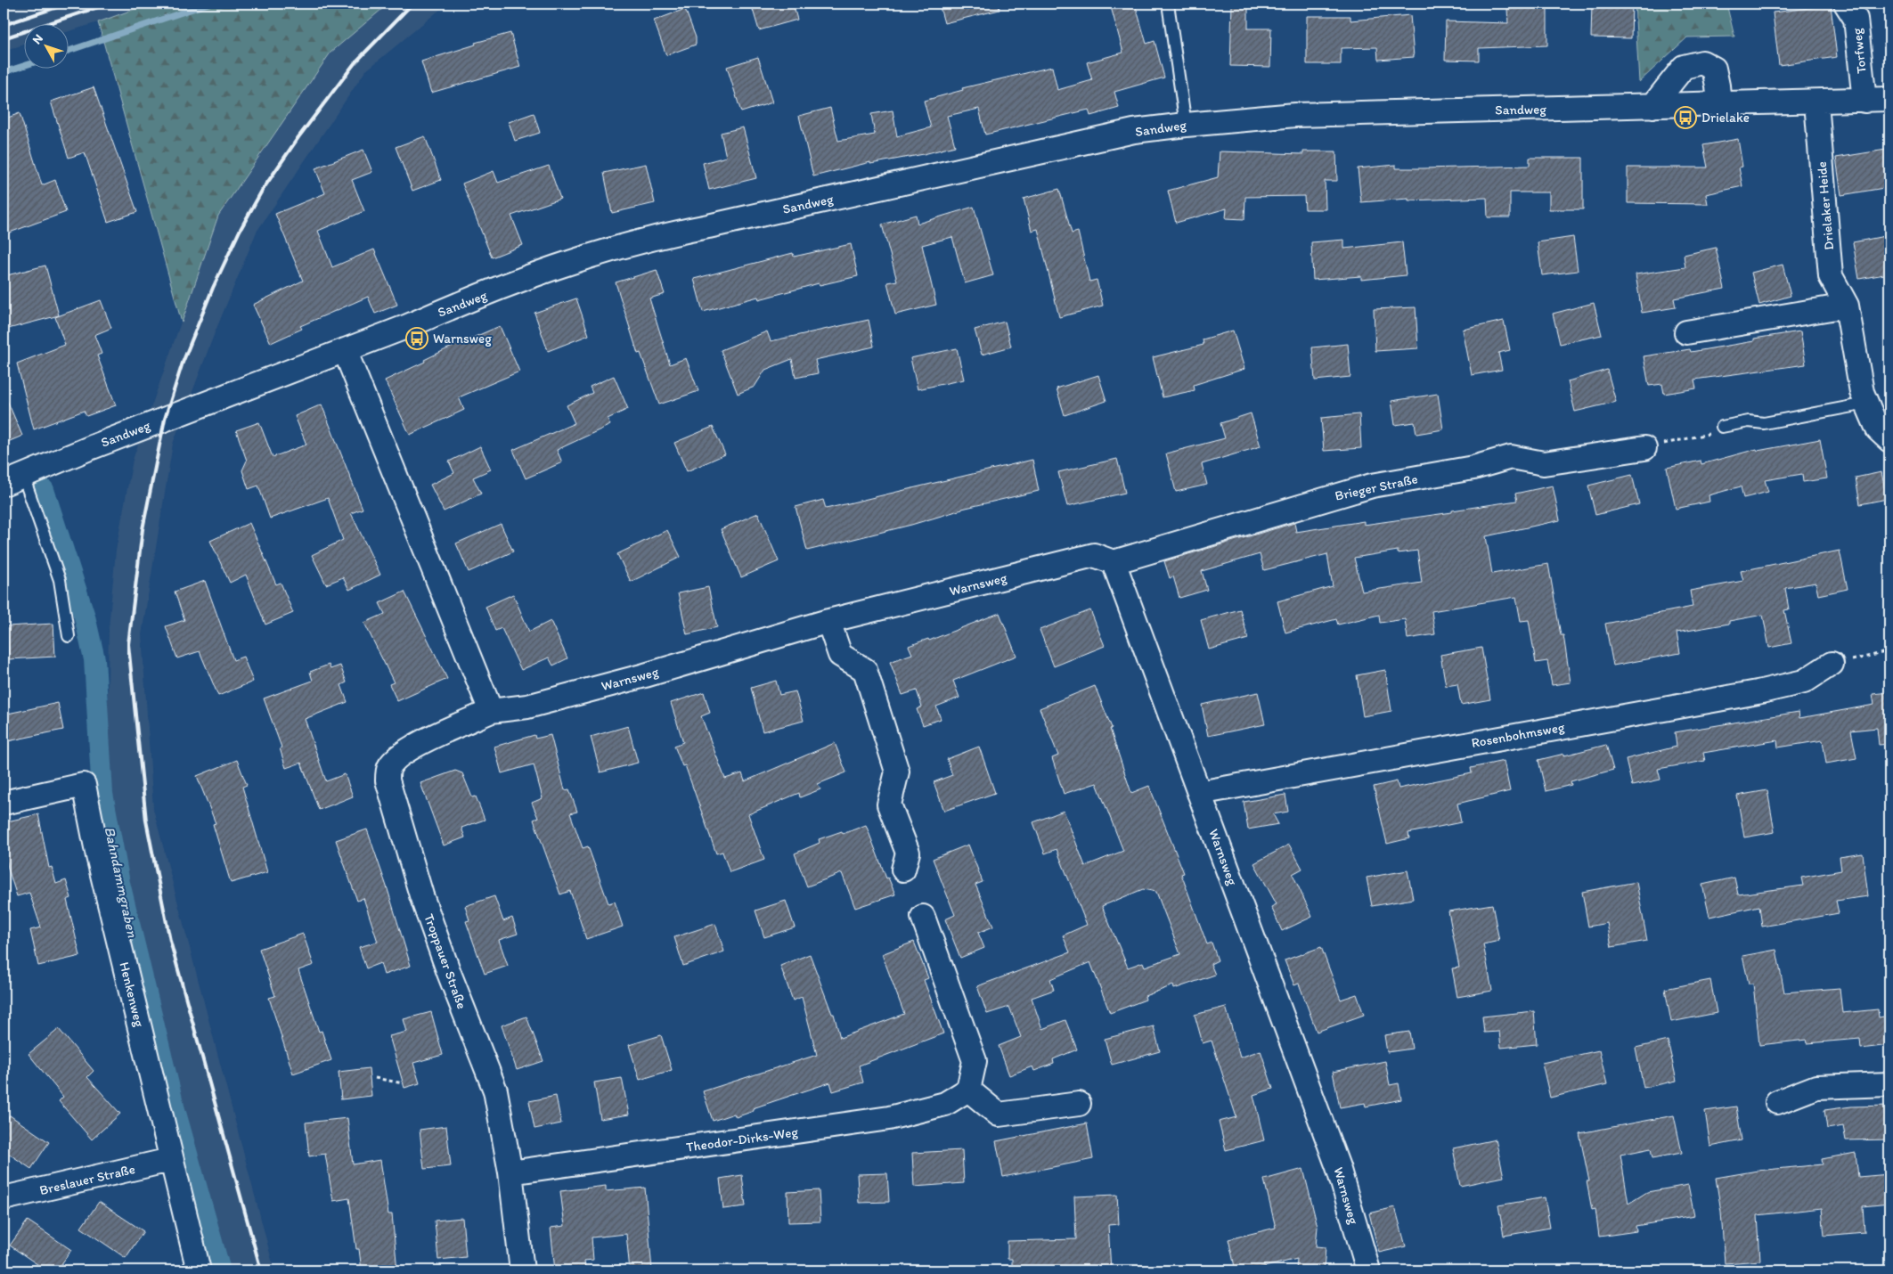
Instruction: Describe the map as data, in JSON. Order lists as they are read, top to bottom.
{
  "streets": {
    "street": [
      "Torfweg",
      "Sandweg",
      "Drielaker Heide",
      "Brieger Straße",
      "Warnsweg",
      "Rosenbohmsweg",
      "Troppauer Straße",
      "Henkenweg",
      "Theodor-Dirks-Weg",
      "Breslauer Straße"
    ]
  },
  "crossings": [
    ["Torfweg", "Sandweg"],
    ["Sandweg", "Drielaker Heide"],
    ["Brieger Straße", "Warnsweg"],
    ["Warnsweg", "Rosenbohmsweg"],
    ["Warnsweg", "Troppauer Straße"],
    ["Troppauer Straße", "Theodor-Dirks-Weg"],
    ["Henkenweg", "Breslauer Straße"]
  ],
  "water": ["Bahndammgraben"],
  "places": {
    "bus stop": ["Drielake", "Warnsweg"]
  },
  "north": "top left"
}
